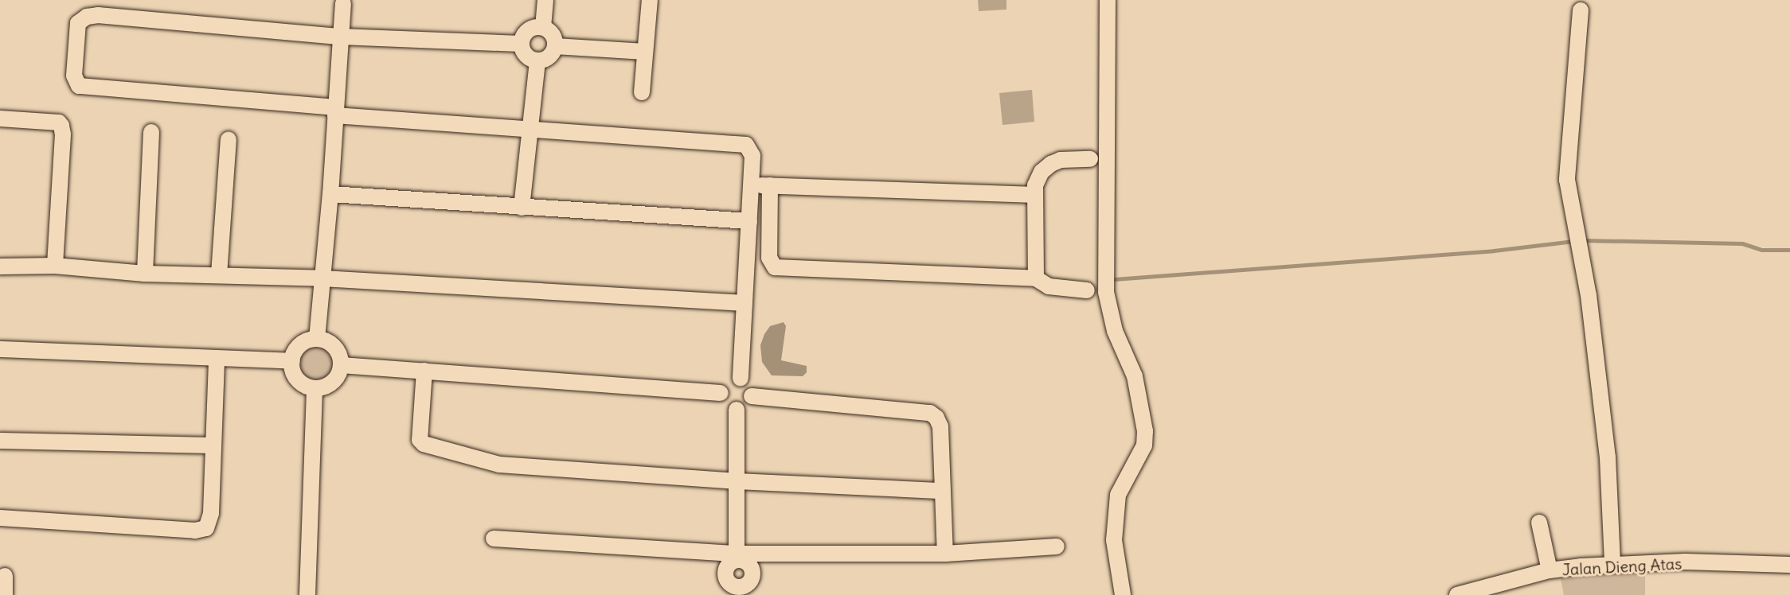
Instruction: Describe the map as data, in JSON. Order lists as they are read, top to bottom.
{
  "streets": {
    "street": ["Jalan Dieng Atas"]
  }
}
